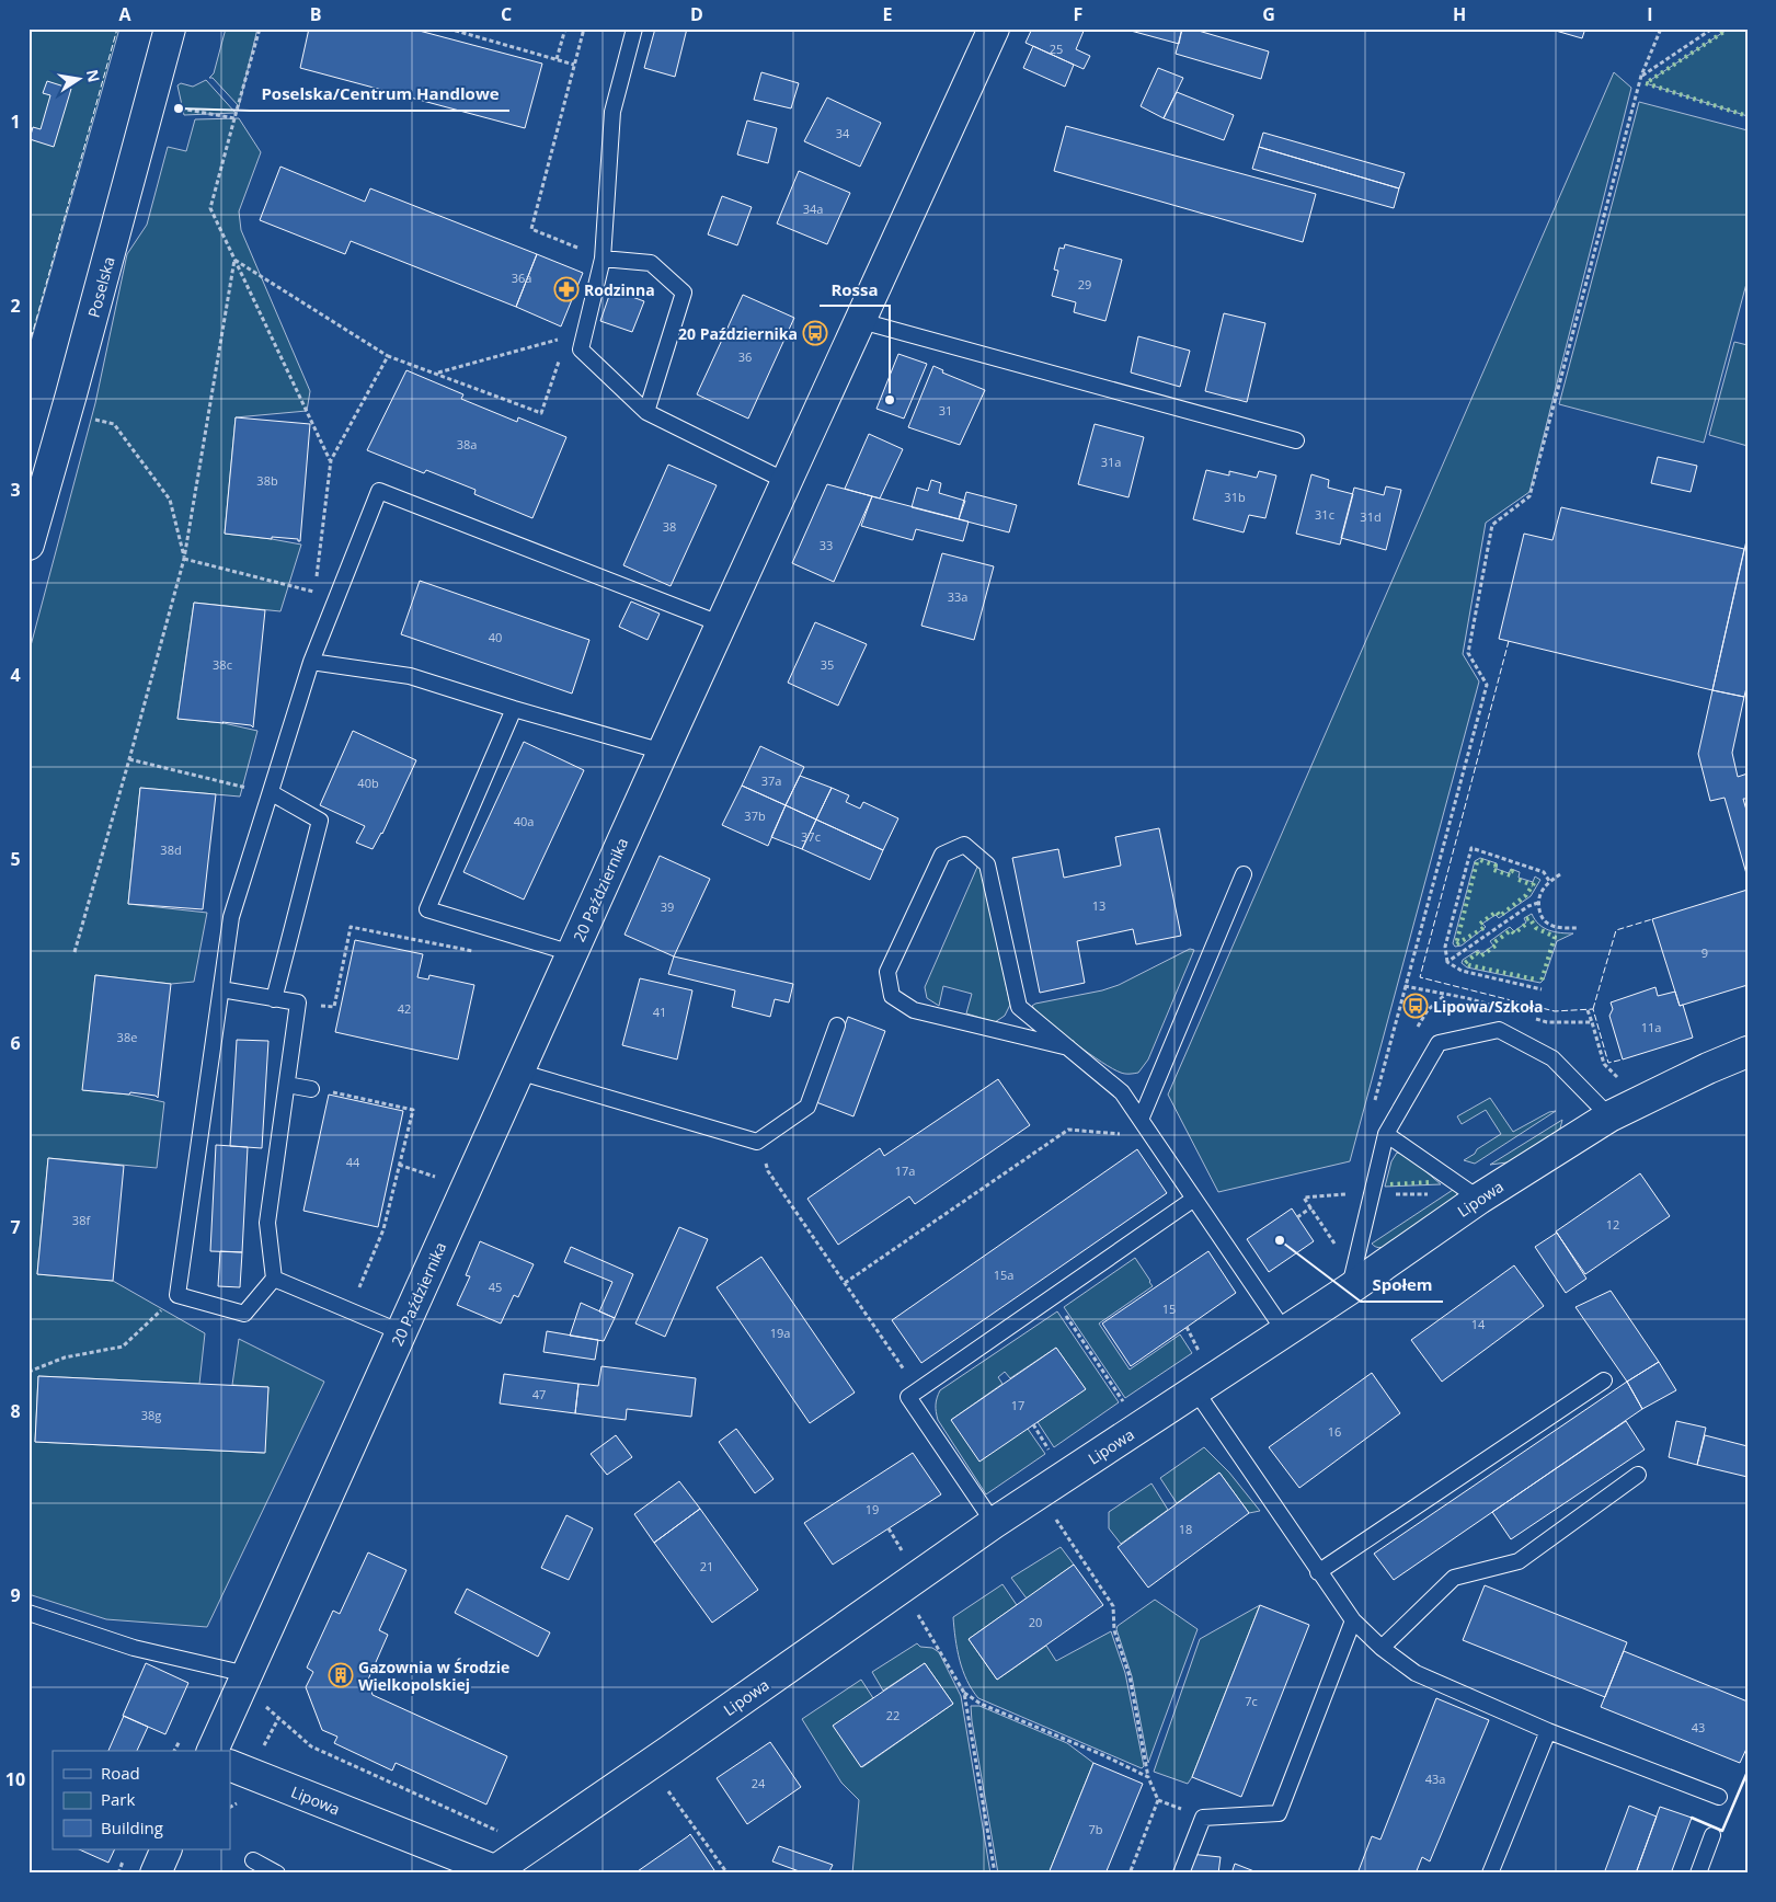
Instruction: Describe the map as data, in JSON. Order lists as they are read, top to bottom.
{
  "streets": {
    "street": ["Poselska", "20 Października", "Lipowa"]
  },
  "places": {
    "other": ["Poselska/Centrum Handlowe", "Rossa", "Społem"],
    "pharmacy": ["Rodzinna"],
    "bus stop": ["20 Października", "Lipowa/Szkoła"],
    "building": ["Gazownia w Środzie Wielkopolskiej"]
  },
  "house_numbers": [
    "25",
    "34",
    "34a",
    "36a",
    "29",
    "36",
    "31",
    "38a",
    "31a",
    "38b",
    "31b",
    "31c",
    "31d",
    "38",
    "33",
    "33a",
    "40",
    "38c",
    "35",
    "37a",
    "40b",
    "37b",
    "40a",
    "37c",
    "38d",
    "13",
    "39",
    "9",
    "42",
    "41",
    "11a",
    "38e",
    "44",
    "17a",
    "38f",
    "12",
    "15a",
    "45",
    "15",
    "14",
    "19a",
    "47",
    "17",
    "38g",
    "16",
    "19",
    "18",
    "21",
    "20",
    "7c",
    "22",
    "43",
    "43a",
    "24",
    "7b"
  ],
  "legend": ["Road", "Park", "Building"],
  "north": "right",
  "grid": {
    "columns": [
      "A",
      "B",
      "C",
      "D",
      "E",
      "F",
      "G",
      "H",
      "I"
    ],
    "rows": [
      "1",
      "2",
      "3",
      "4",
      "5",
      "6",
      "7",
      "8",
      "9",
      "10"
    ]
  }
}
